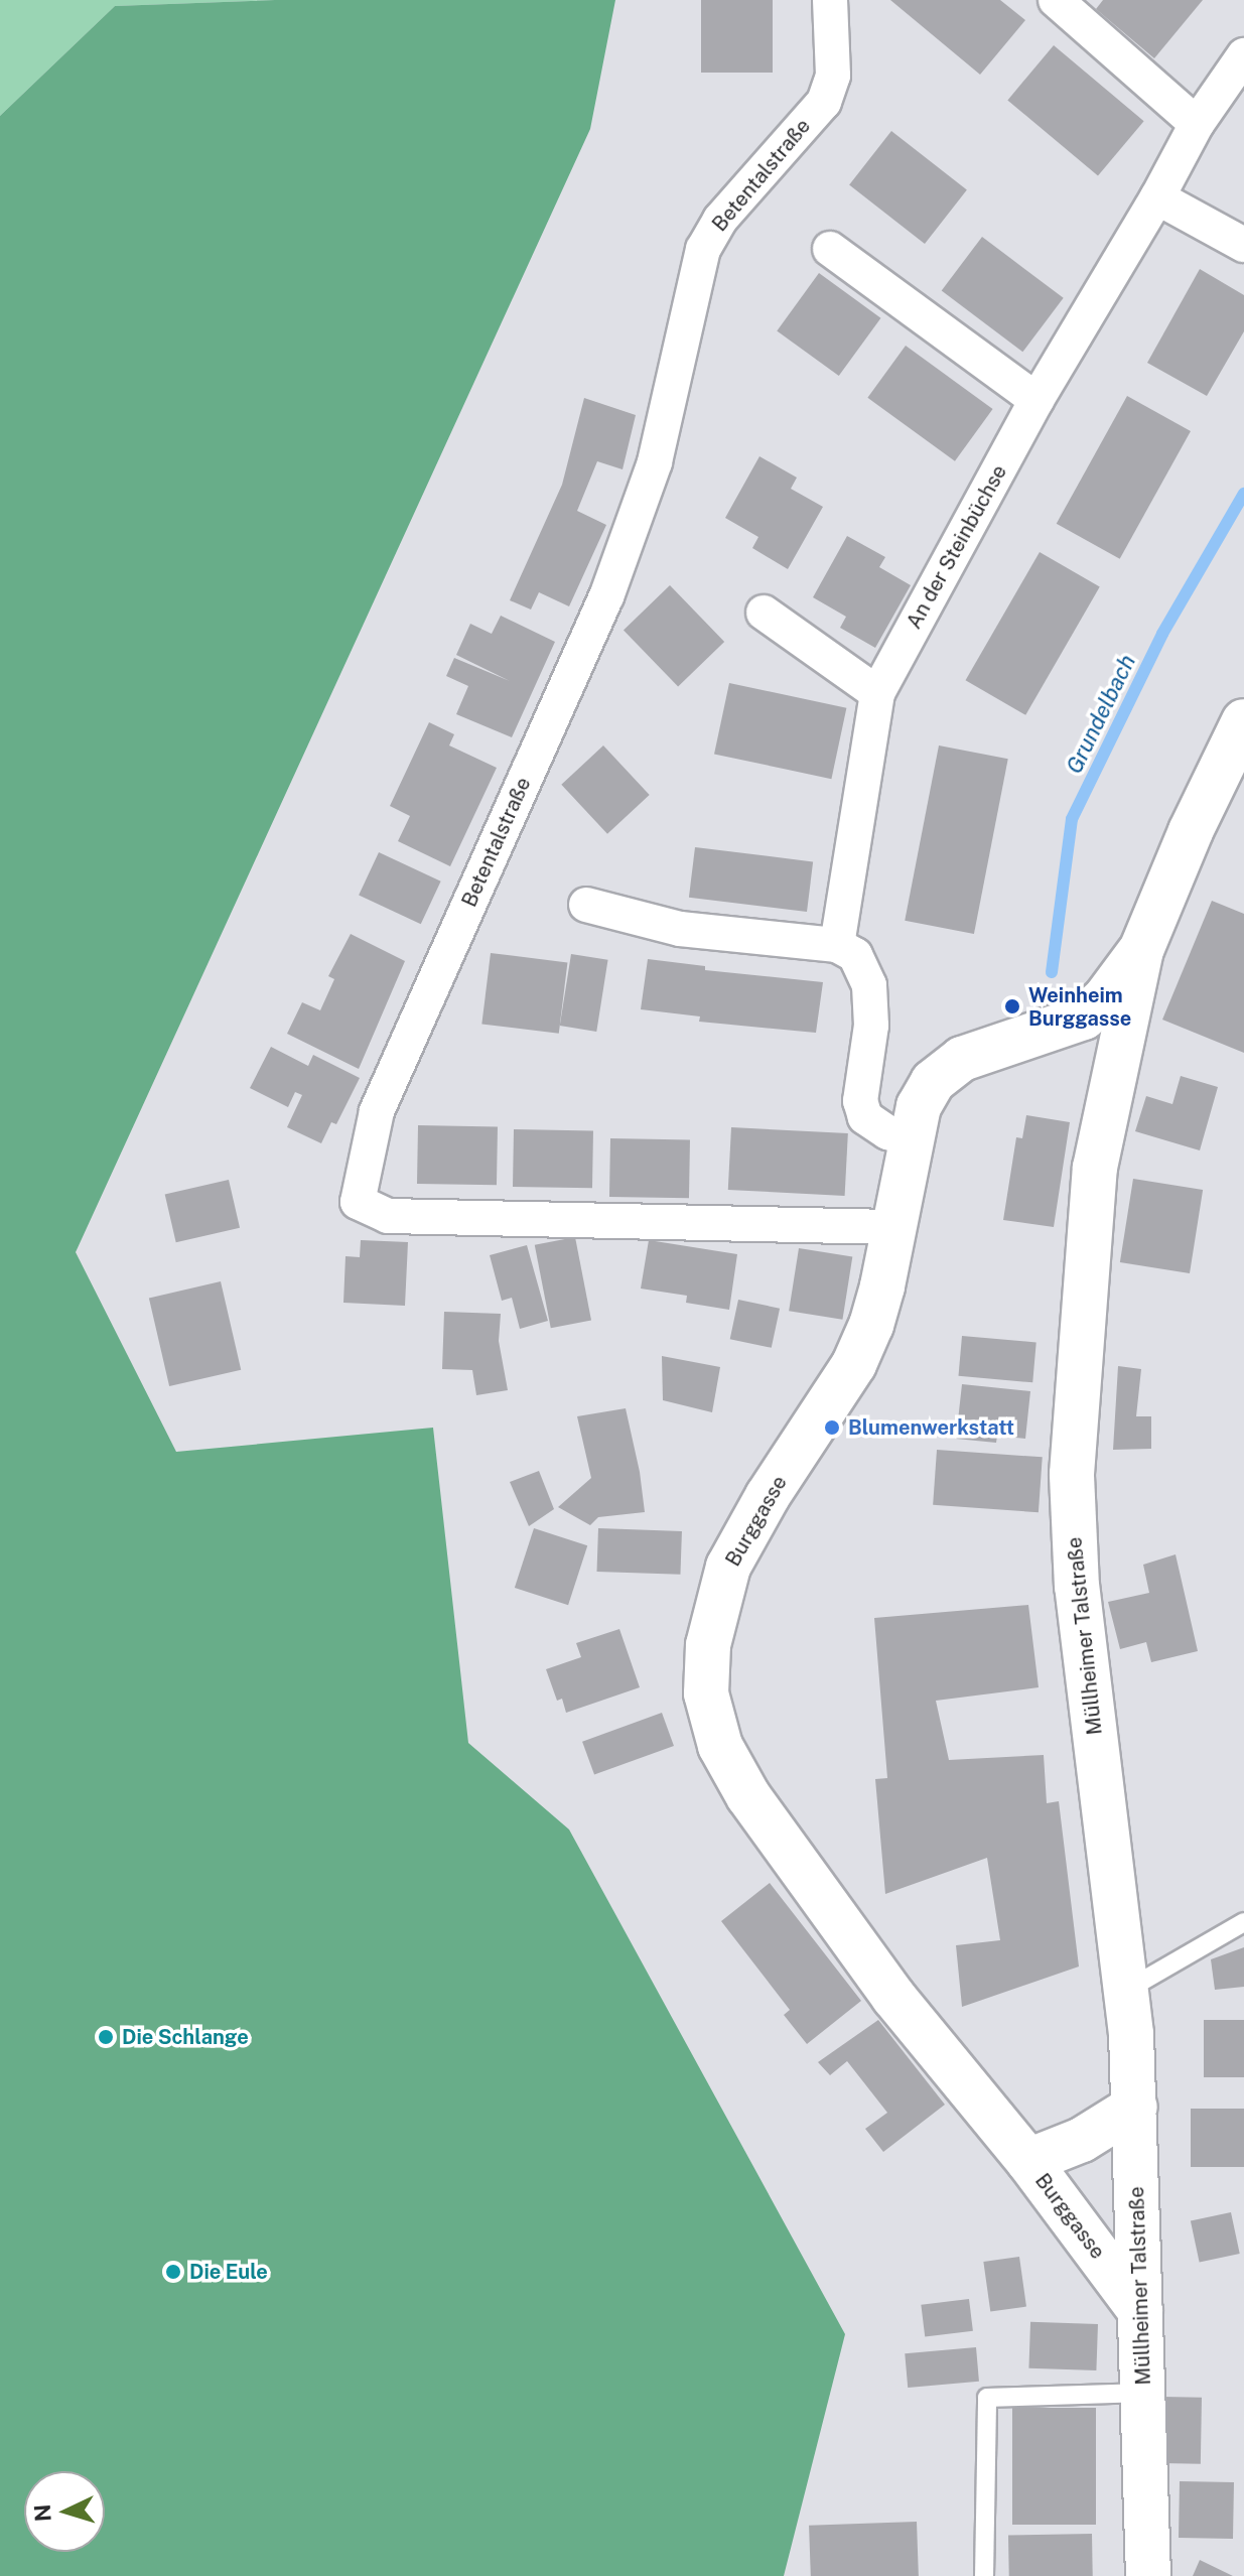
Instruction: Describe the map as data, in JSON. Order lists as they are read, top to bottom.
{
  "streets": {
    "main road": ["Burggasse", "Müllheimer Talstraße"],
    "street": ["Betentalstraße", "An der Steinbüchse"]
  },
  "crossings": [
    ["Betentalstraße", "Burggasse"],
    ["Burggasse", "Müllheimer Talstraße"]
  ],
  "water": ["Grundelbach"],
  "places": [
    "Weinheim Burggasse",
    "Blumenwerkstatt",
    "Die Schlange",
    "Die Eule"
  ],
  "north": "left"
}
